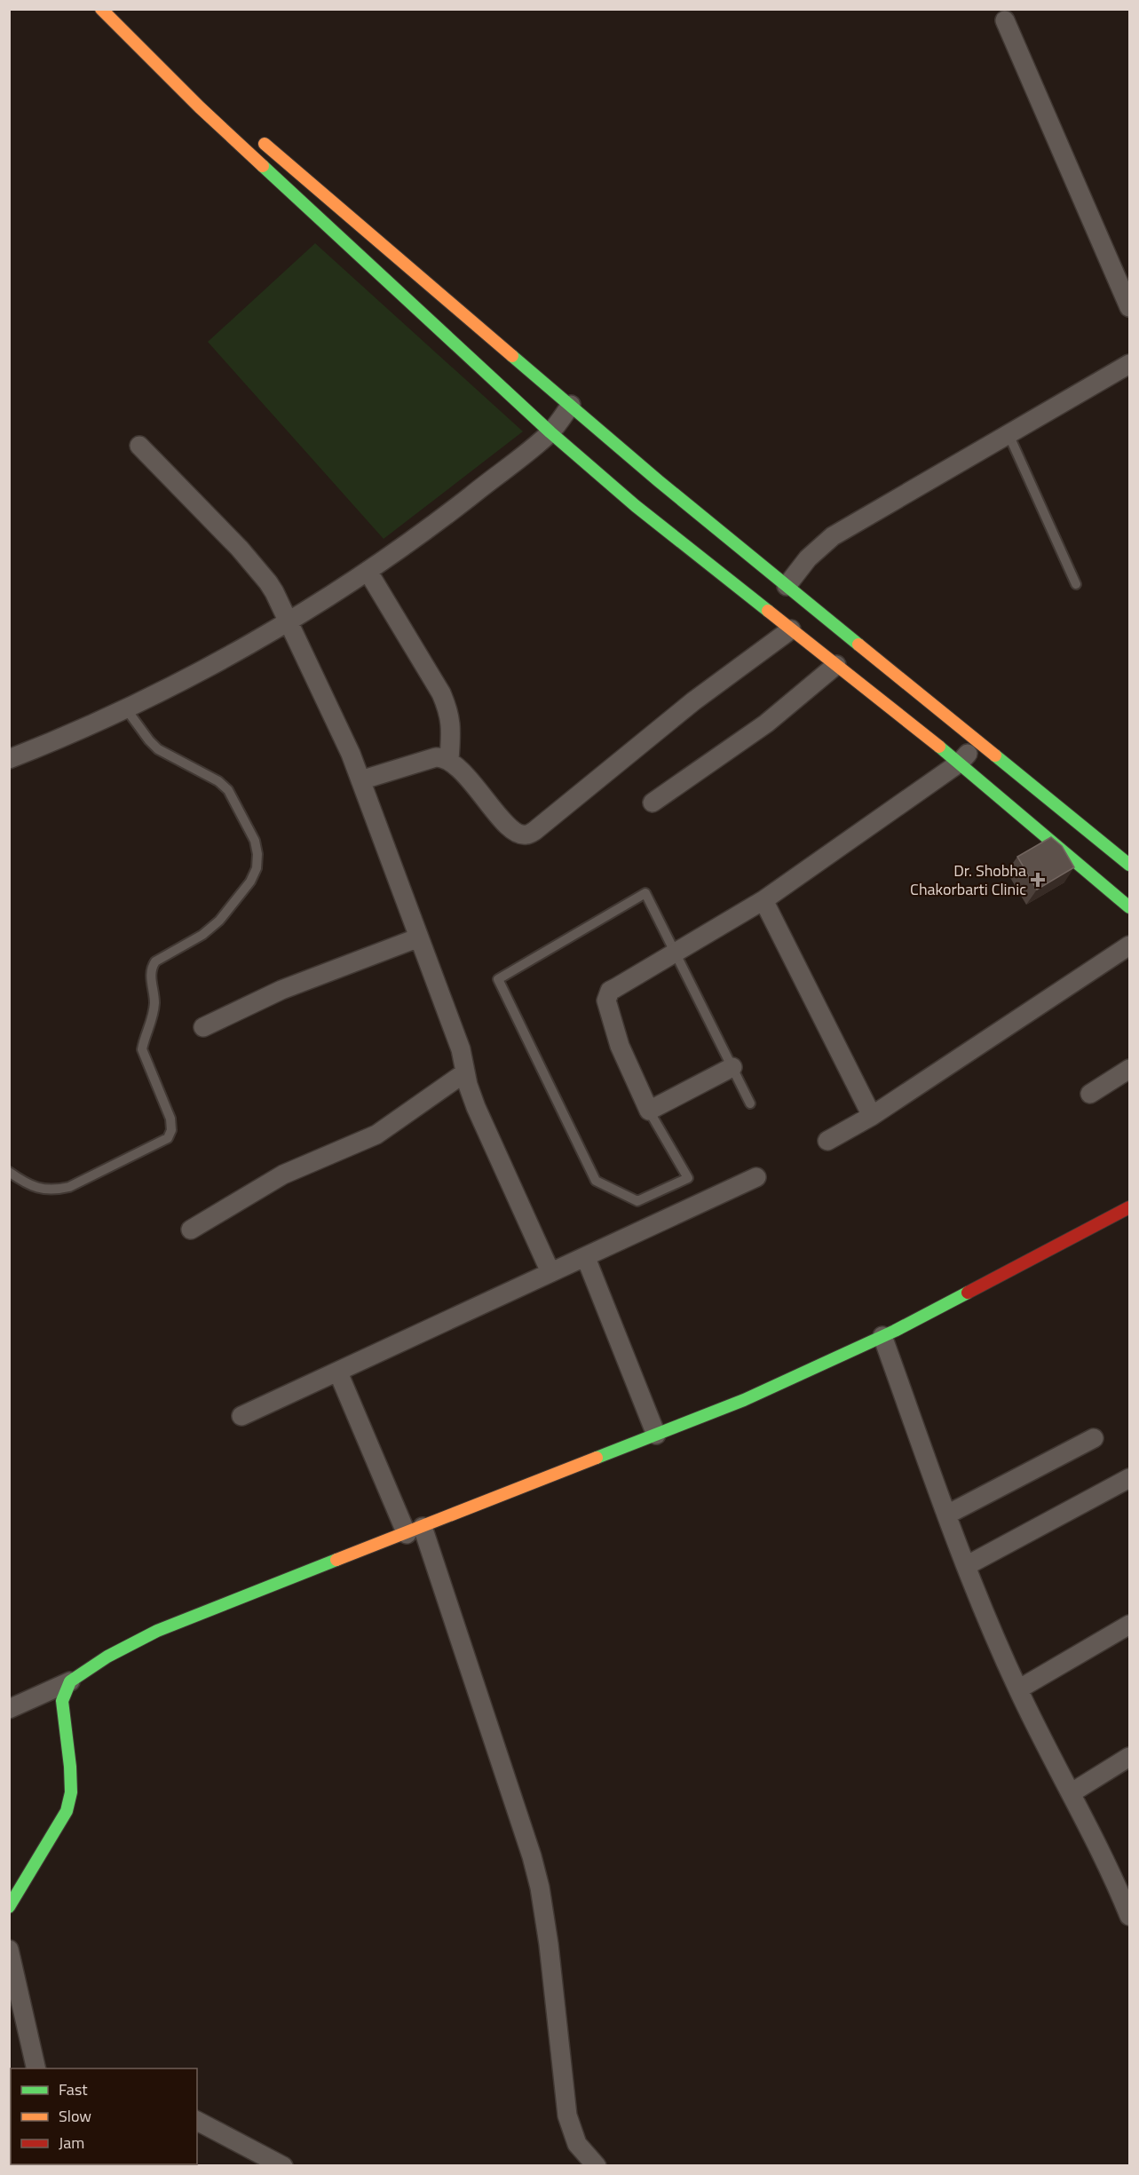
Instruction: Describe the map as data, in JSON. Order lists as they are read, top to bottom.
{
  "places": {
    "health": ["Dr. Shobha Chakorbarti Clinic"]
  },
  "legend": ["Fast", "Slow", "Jam"]
}
